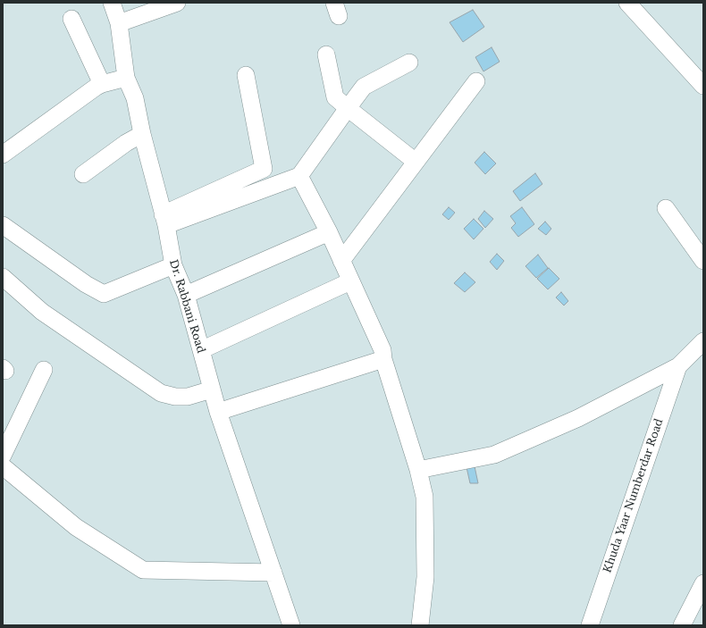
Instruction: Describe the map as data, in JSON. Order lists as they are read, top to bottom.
{
  "streets": {
    "street": ["Dr. Rabbani Road", "Khuda Yaar Numberdar Road"]
  }
}
